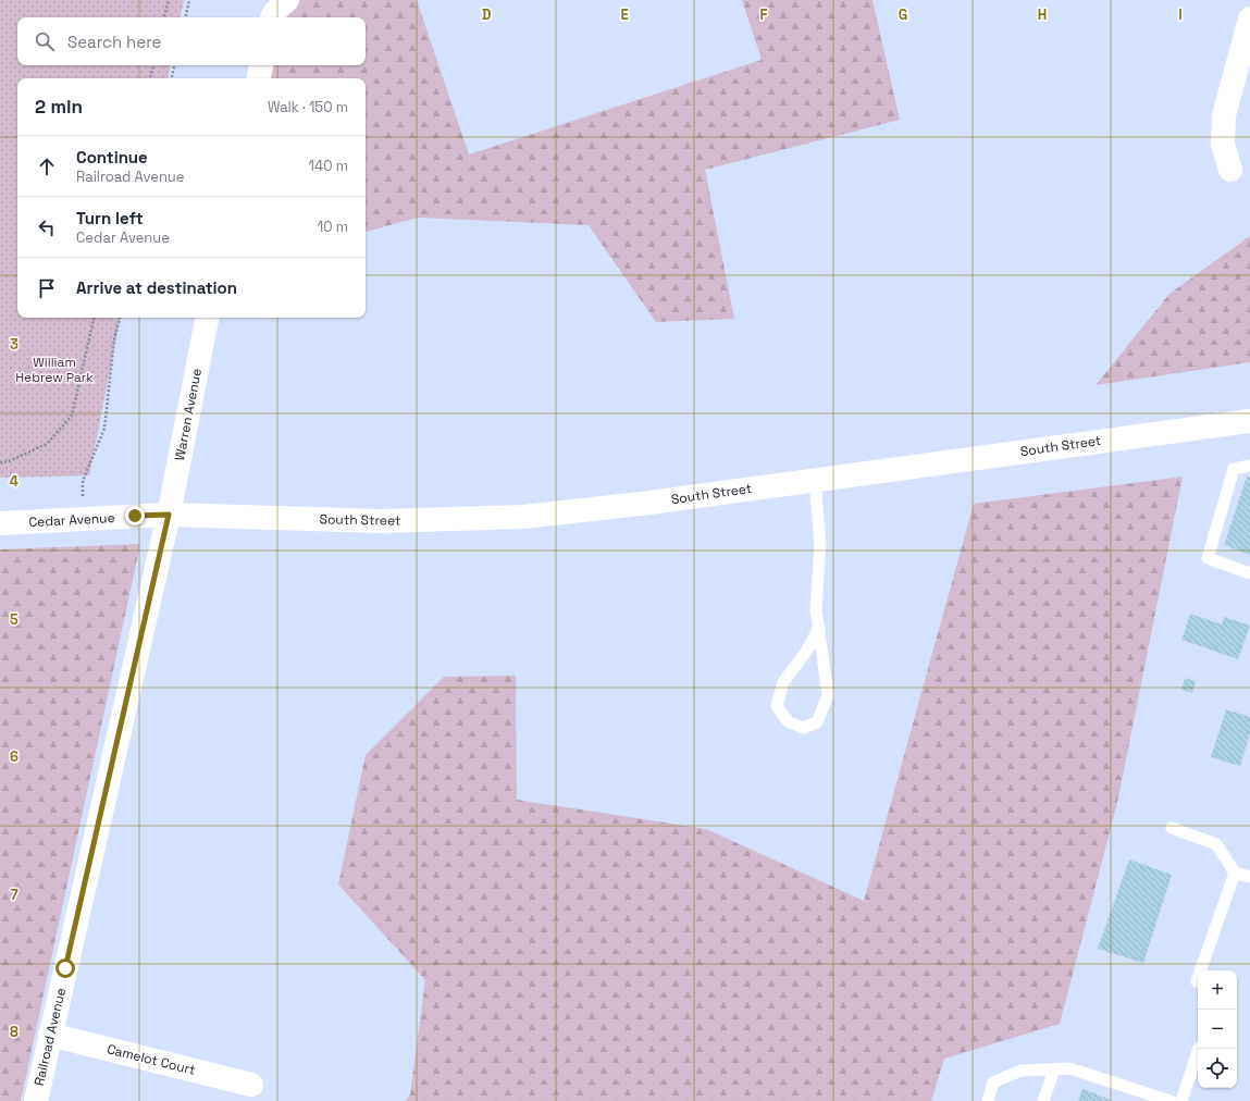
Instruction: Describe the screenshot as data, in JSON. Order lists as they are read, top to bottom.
{
  "streets": {
    "street": [
      "Warren Avenue",
      "South Street",
      "Cedar Avenue",
      "Railroad Avenue",
      "Camelot Court"
    ]
  },
  "crossings": [
    ["Warren Avenue", "South Street"],
    ["Warren Avenue", "Cedar Avenue"],
    ["Warren Avenue", "Railroad Avenue"],
    ["South Street", "Cedar Avenue"],
    ["South Street", "Railroad Avenue"],
    ["Cedar Avenue", "Railroad Avenue"],
    ["Railroad Avenue", "Camelot Court"]
  ],
  "parks": ["William Hebrew Park"],
  "page": {
    "search": "Search here",
    "heading": ["2 min", "Walk · 150 m"],
    "list": [
      ["Continue", "Railroad Avenue", "140 m"],
      ["Turn left", "Cedar Avenue", "10 m"],
      "Arrive at destination"
    ],
    "map_buttons": ["+", "−"]
  },
  "grid": {
    "columns": [
      "D",
      "E",
      "F",
      "G",
      "H",
      "I"
    ],
    "rows": [
      "3",
      "4",
      "5",
      "6",
      "7",
      "8"
    ]
  }
}
